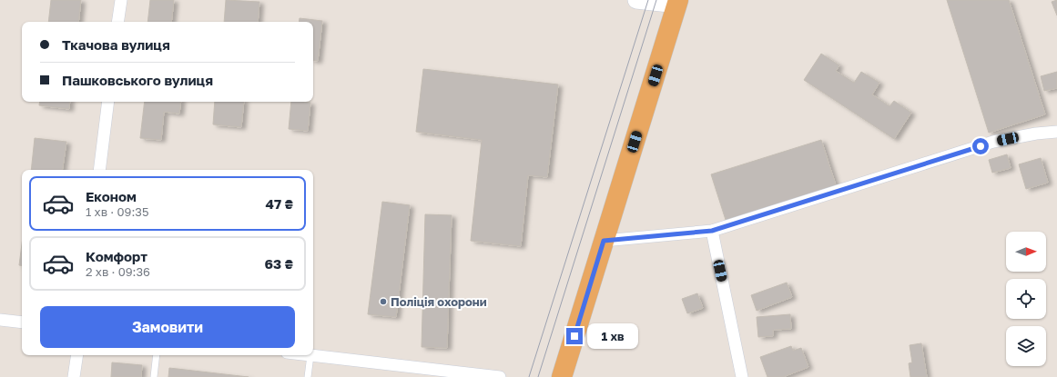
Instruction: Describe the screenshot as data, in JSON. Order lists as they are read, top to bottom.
{
  "places": ["Поліція охорони"],
  "north": "right",
  "page": {
    "banner": ["Ткачова вулиця", "Пашковського вулиця"],
    "list": [
      {
        "name": "Економ",
        "note": "1 хв · 09:35",
        "value": "47 ₴"
      },
      {
        "name": "Комфорт",
        "note": "2 хв · 09:36",
        "value": "63 ₴"
      }
    ],
    "buttons": "Замовити",
    "bubble": "1 хв"
  }
}
